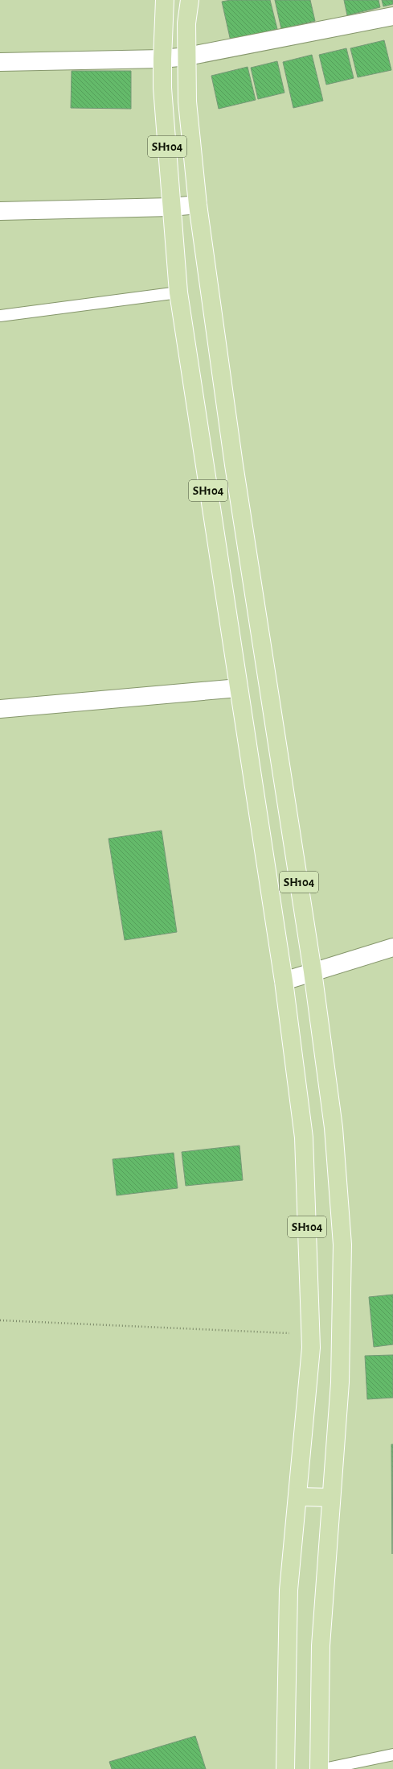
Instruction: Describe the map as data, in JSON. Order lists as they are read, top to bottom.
{
  "streets": {
    "main road": ["SH104"]
  }
}
